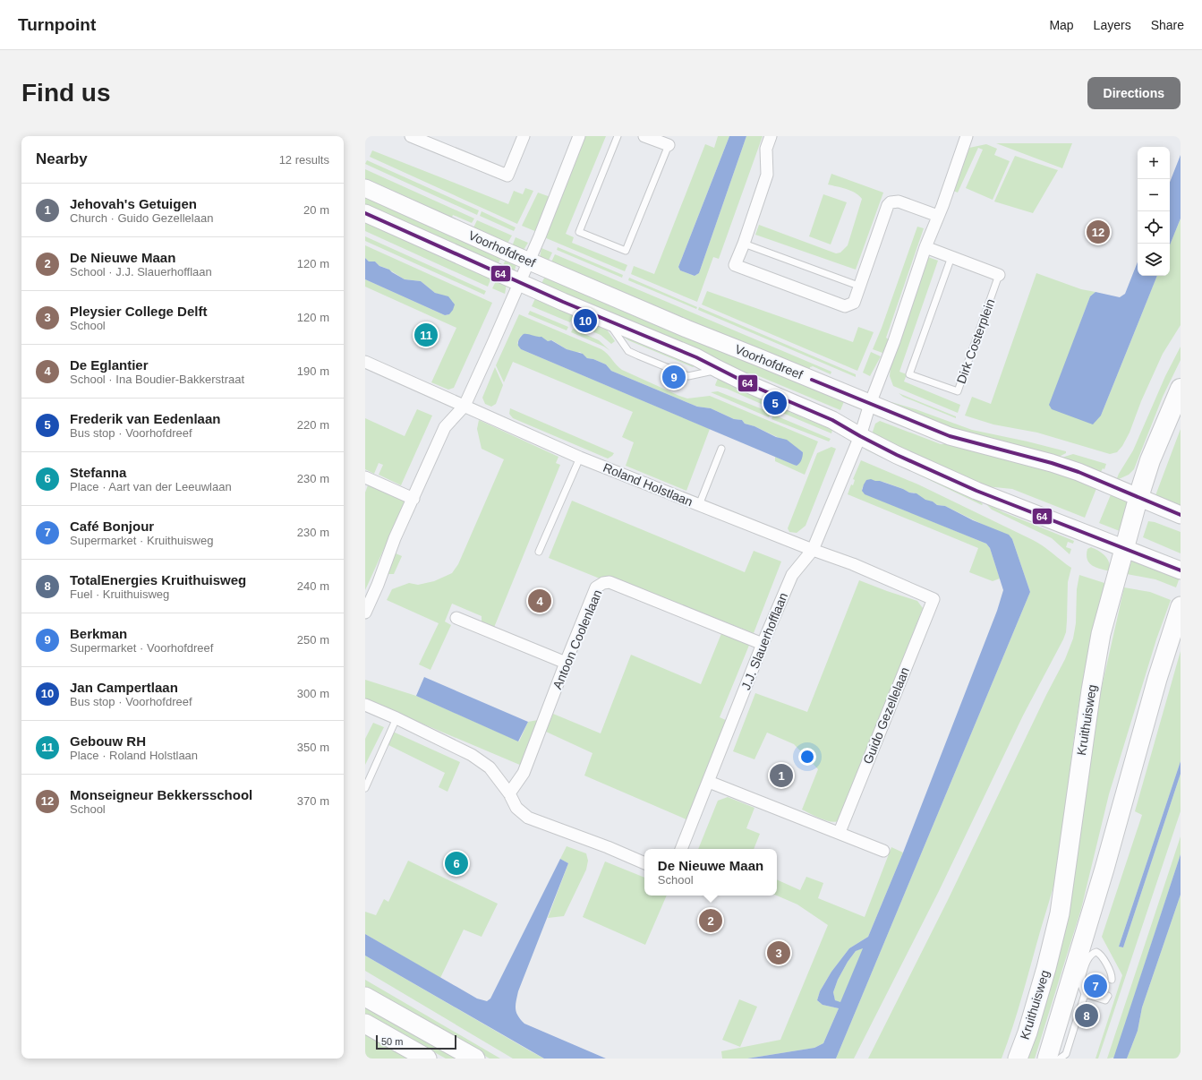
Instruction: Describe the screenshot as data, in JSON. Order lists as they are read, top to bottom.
{
  "streets": {
    "highway": ["Kruithuisweg"],
    "street": [
      "Voorhofdreef",
      "Dirk Costerplein",
      "Roland Holstlaan",
      "Antoon Coolenlaan",
      "J.J. Slauerhofflaan",
      "Guido Gezellelaan"
    ]
  },
  "crossings": [
    ["Voorhofdreef", "J.J. Slauerhofflaan"],
    ["Voorhofdreef", "Kruithuisweg"],
    ["Roland Holstlaan", "J.J. Slauerhofflaan"],
    ["Roland Holstlaan", "Guido Gezellelaan"],
    ["Antoon Coolenlaan", "J.J. Slauerhofflaan"]
  ],
  "lines": ["transit line 64"],
  "scale_bar": "50 m",
  "page": {
    "header": "Turnpoint",
    "nav": ["Map", "Layers", "Share"],
    "buttons": "Directions",
    "title": "Find us",
    "heading": ["Nearby", "12 results"],
    "map_buttons": ["+", "−"],
    "list": [
      {
        "mark": "1",
        "name": "Jehovah's Getuigen",
        "note": "Church · Guido Gezellelaan",
        "value": "20 m"
      },
      {
        "mark": "2",
        "name": "De Nieuwe Maan",
        "note": "School · J.J. Slauerhofflaan",
        "value": "120 m"
      },
      {
        "mark": "3",
        "name": "Pleysier College Delft",
        "note": "School",
        "value": "120 m"
      },
      {
        "mark": "4",
        "name": "De Eglantier",
        "note": "School · Ina Boudier-Bakkerstraat",
        "value": "190 m"
      },
      {
        "mark": "5",
        "name": "Frederik van Eedenlaan",
        "note": "Bus stop · Voorhofdreef",
        "value": "220 m"
      },
      {
        "mark": "6",
        "name": "Stefanna",
        "note": "Place · Aart van der Leeuwlaan",
        "value": "230 m"
      },
      {
        "mark": "7",
        "name": "Café Bonjour",
        "note": "Supermarket · Kruithuisweg",
        "value": "230 m"
      },
      {
        "mark": "8",
        "name": "TotalEnergies Kruithuisweg",
        "note": "Fuel · Kruithuisweg",
        "value": "240 m"
      },
      {
        "mark": "9",
        "name": "Berkman",
        "note": "Supermarket · Voorhofdreef",
        "value": "250 m"
      },
      {
        "mark": "10",
        "name": "Jan Campertlaan",
        "note": "Bus stop · Voorhofdreef",
        "value": "300 m"
      },
      {
        "mark": "11",
        "name": "Gebouw RH",
        "note": "Place · Roland Holstlaan",
        "value": "350 m"
      },
      {
        "mark": "12",
        "name": "Monseigneur Bekkersschool",
        "note": "School",
        "value": "370 m"
      }
    ],
    "pins": [
      "12",
      "10",
      "11",
      "9",
      "5",
      "4",
      "1",
      "6",
      "2",
      "3",
      "7",
      "8"
    ],
    "popup": ["De Nieuwe Maan", "School"],
    "scale": "50 m"
  }
}
